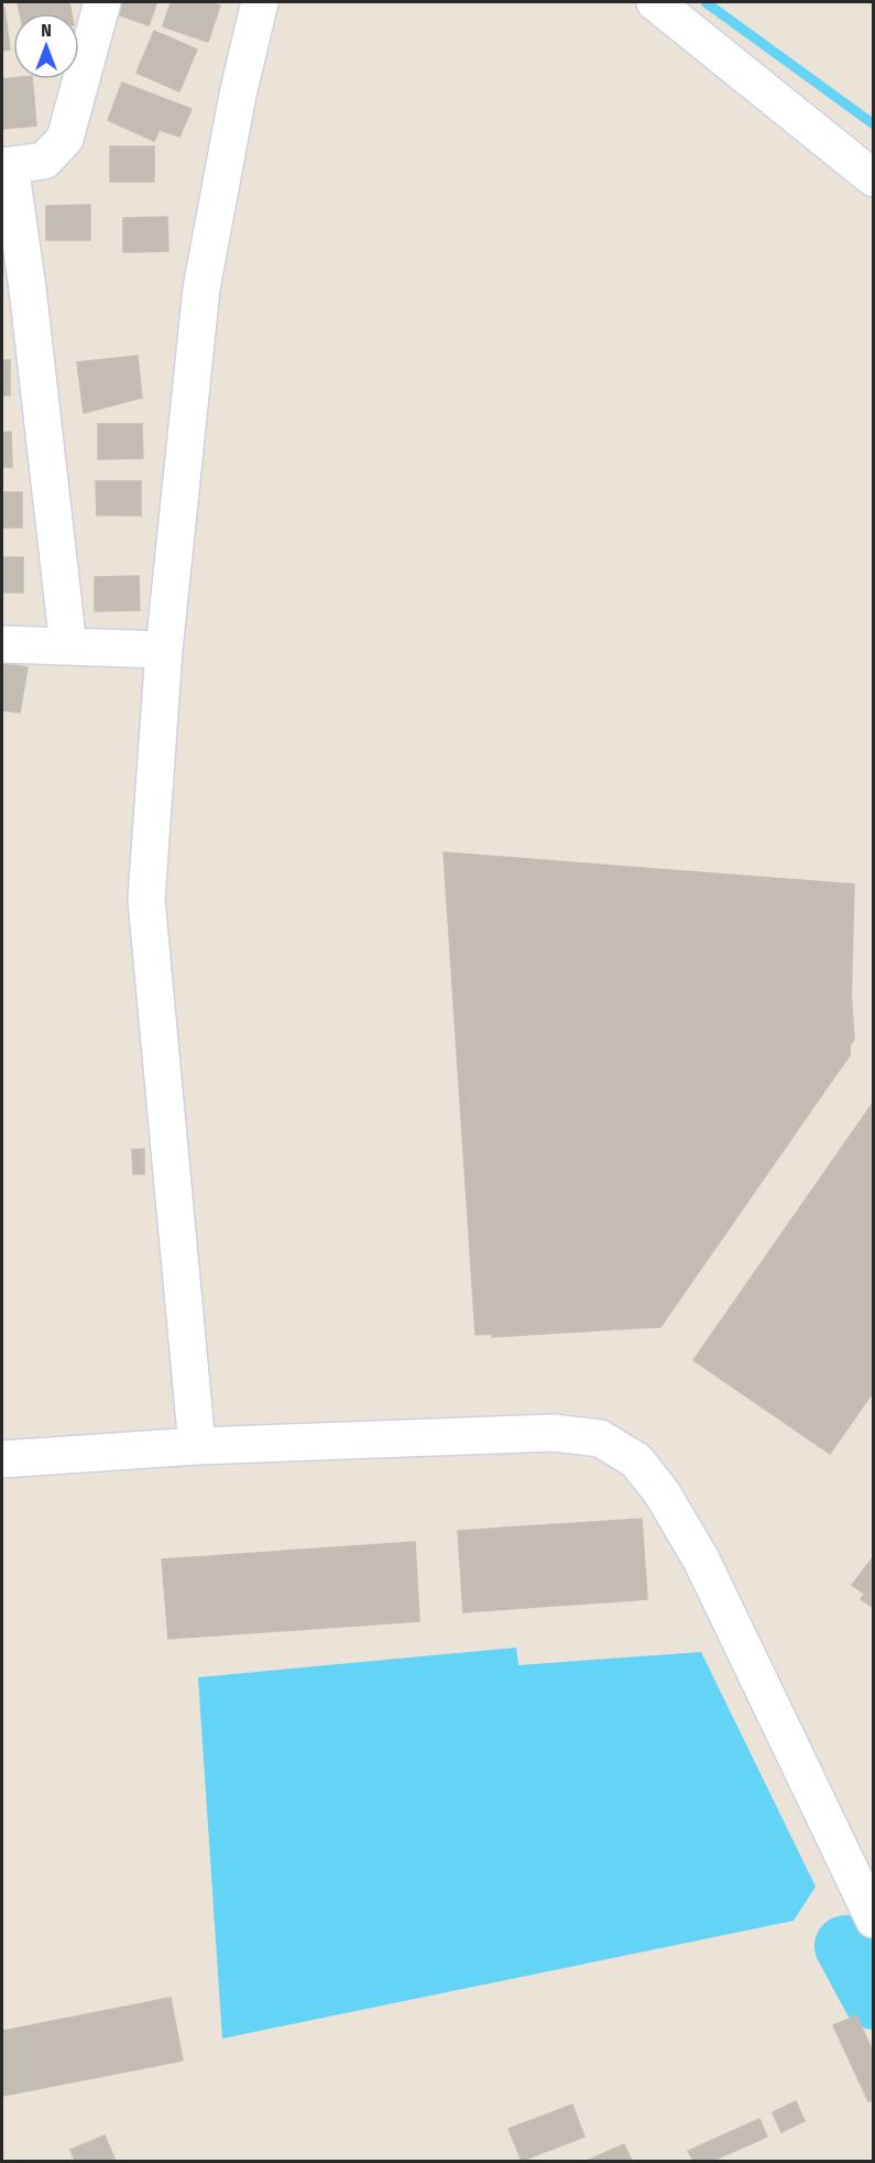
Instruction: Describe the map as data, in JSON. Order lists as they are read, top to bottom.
{
  "north": "top"
}
